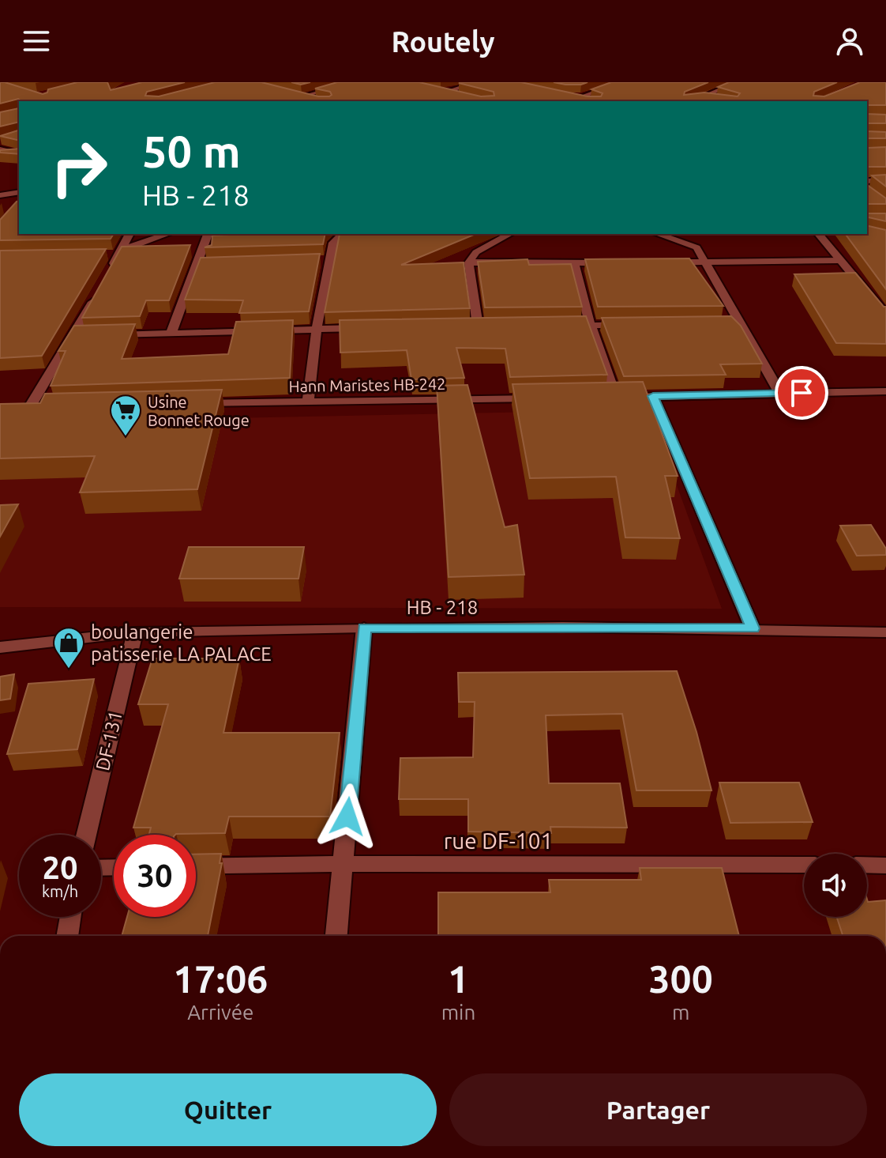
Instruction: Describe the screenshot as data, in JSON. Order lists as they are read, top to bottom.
{
  "streets": {
    "street": [
      "Hann Maristes HB-242",
      "HB - 218",
      "DF-131",
      "rue DF-101"
    ]
  },
  "crossings": [
    ["HB - 218", "DF-131"]
  ],
  "places": {
    "supermarket": ["Usine Bonnet Rouge"],
    "shop": ["boulangerie patisserie LA PALACE"]
  },
  "page": {
    "header": "Routely",
    "turn": ["50 m", "HB - 218"],
    "speed": "20 km/h",
    "limit": "30",
    "eta": [
      "17:06",
      "Arrivée",
      "1",
      "min",
      "300",
      "m"
    ],
    "buttons": ["Quitter", "Partager"]
  }
}
